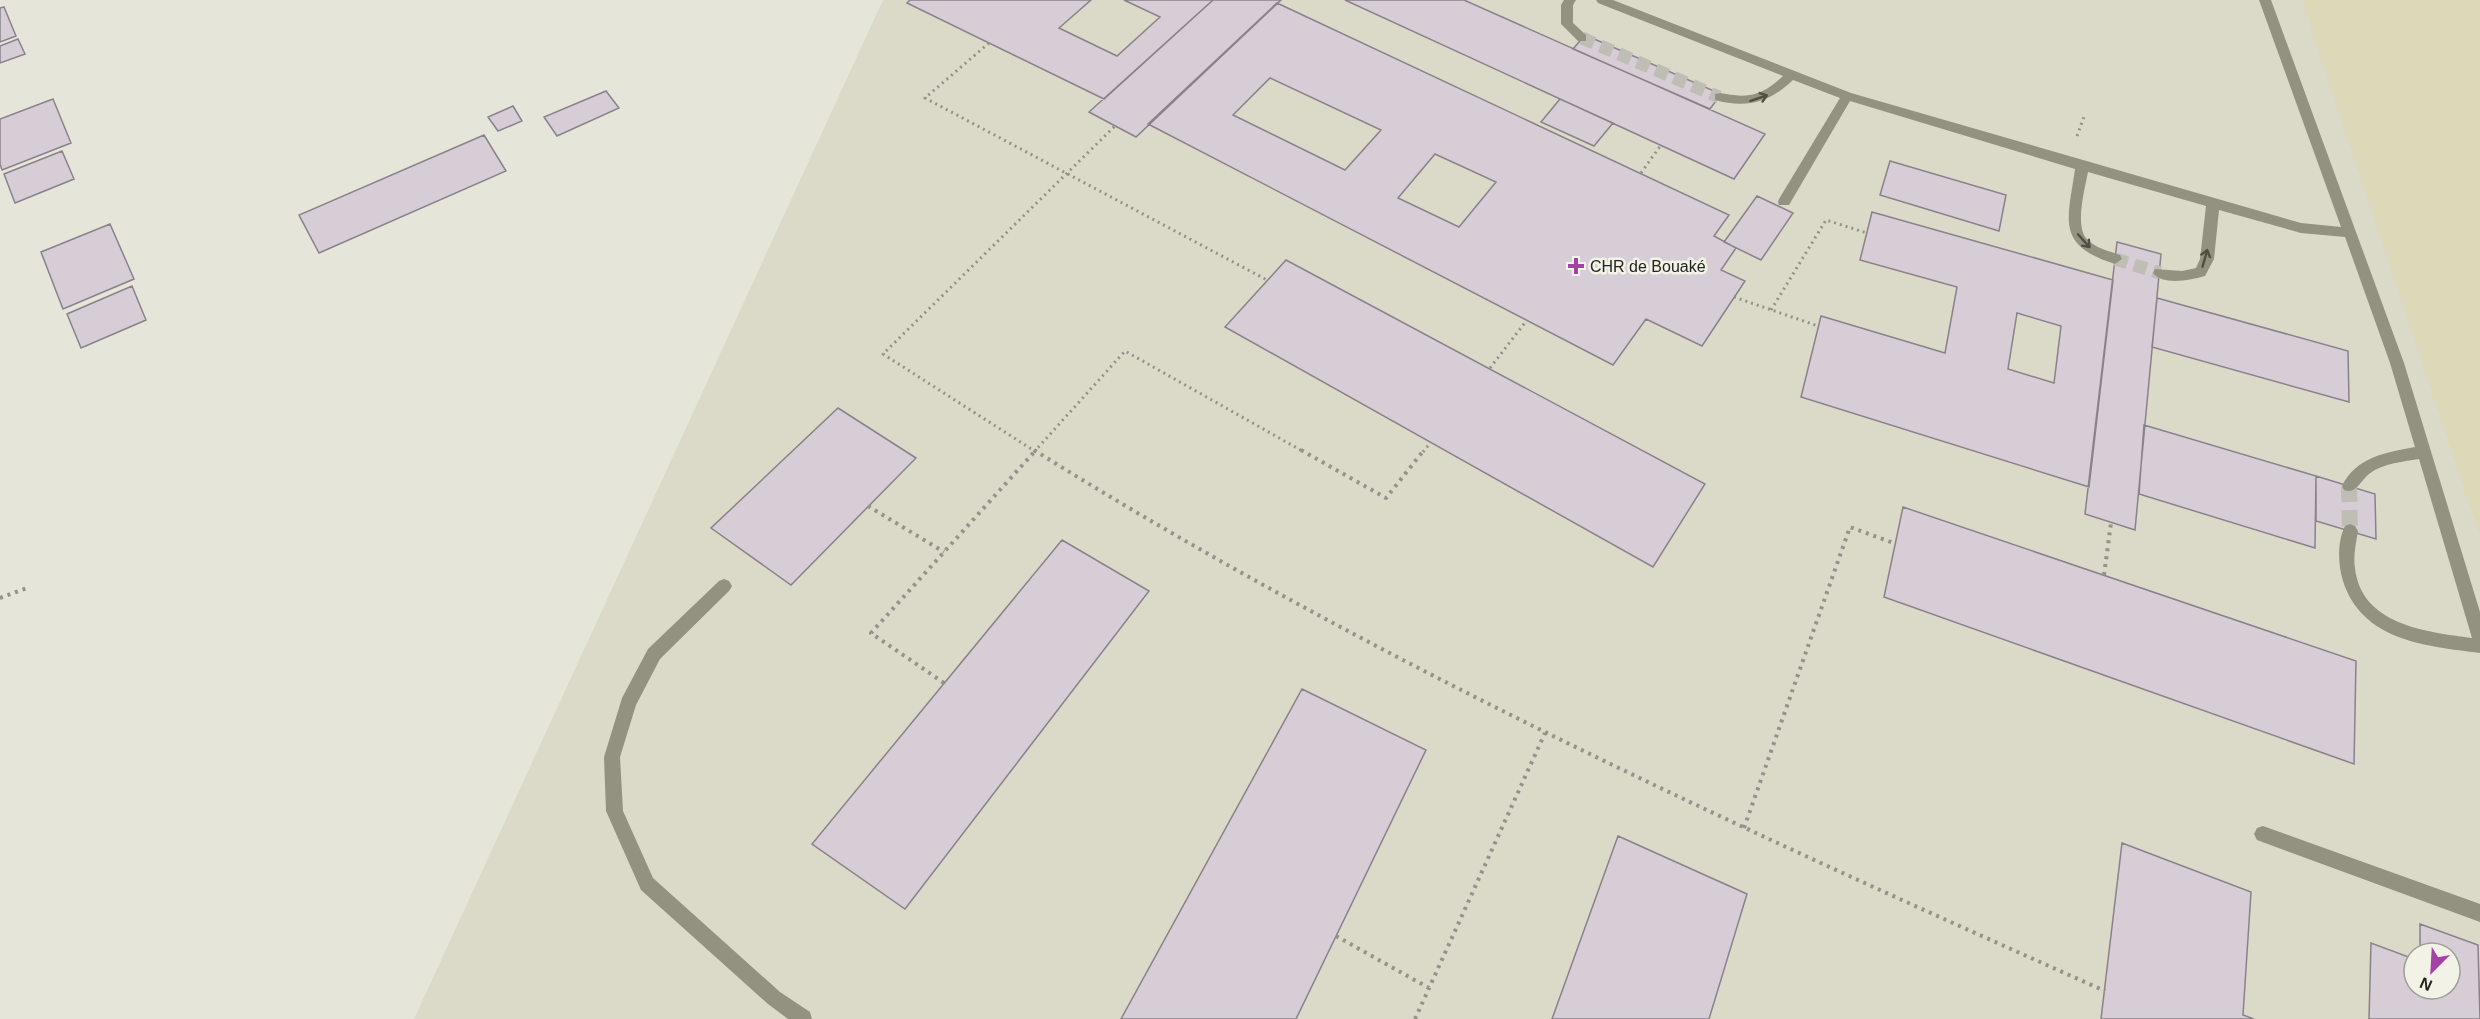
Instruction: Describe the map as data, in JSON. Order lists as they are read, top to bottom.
{
  "places": {
    "health": ["CHR de Bouaké"]
  },
  "north": "bottom left"
}
